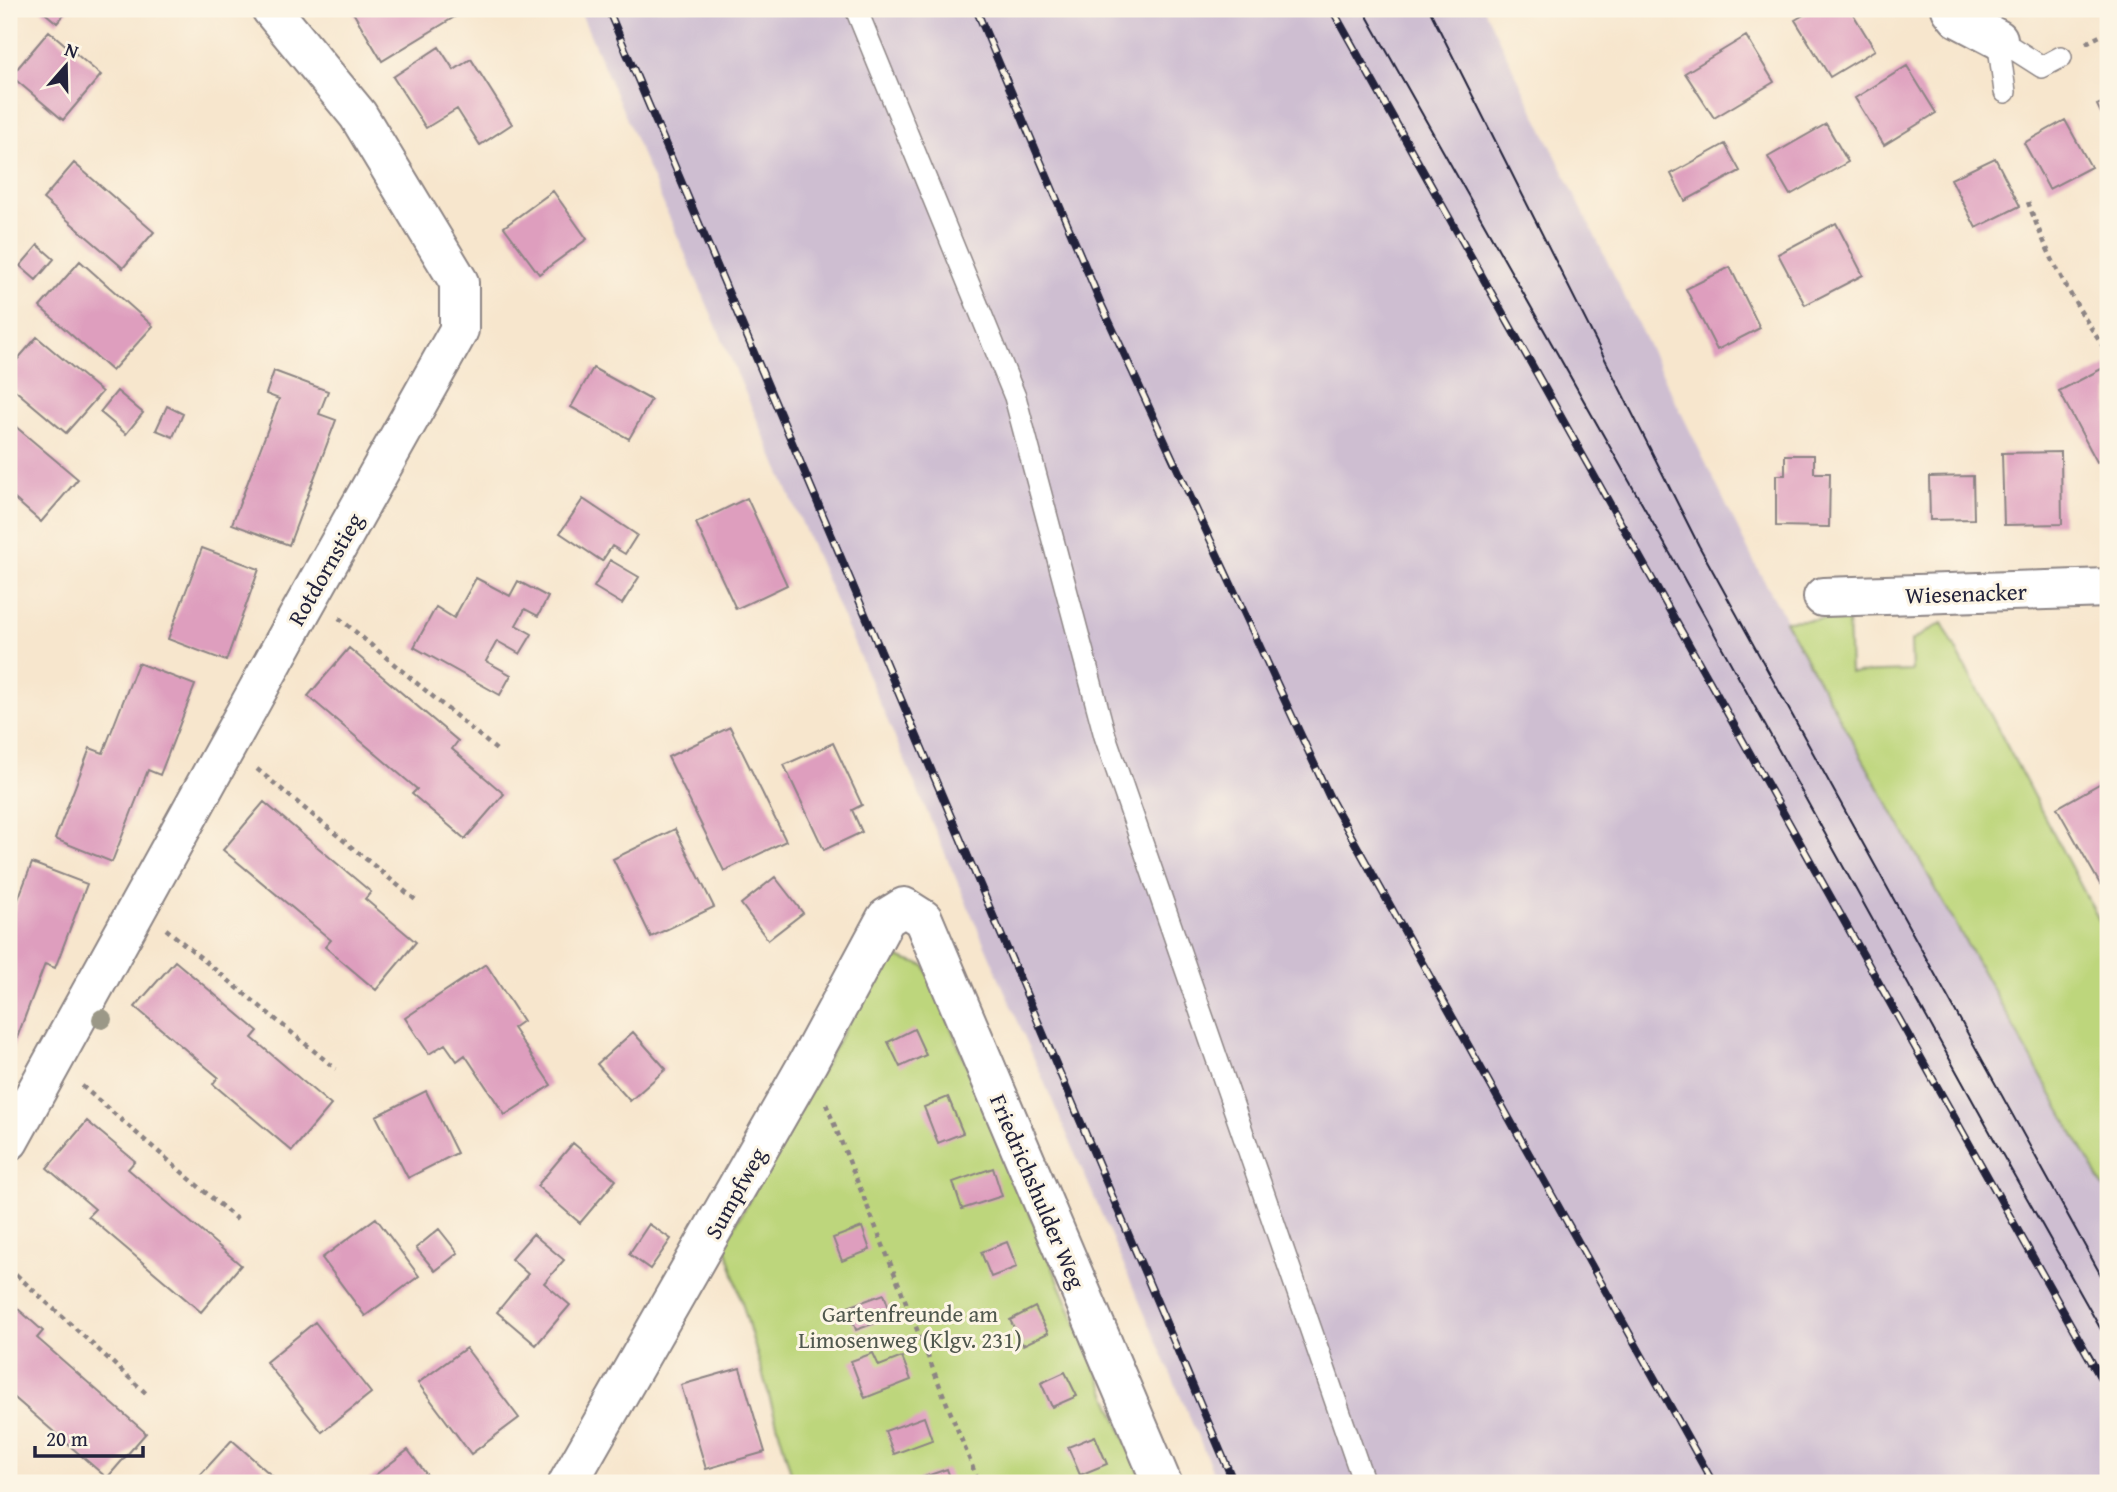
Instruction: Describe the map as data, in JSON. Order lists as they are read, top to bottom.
{
  "streets": {
    "street": [
      "Rotdornstieg",
      "Wiesenacker",
      "Friedrichshulder Weg",
      "Sumpfweg"
    ]
  },
  "crossings": [
    ["Friedrichshulder Weg", "Sumpfweg"]
  ],
  "parks": ["Gartenfreunde am Limosenweg (Klgv. 231)"],
  "scale_bar": "20 m",
  "north": "top"
}
